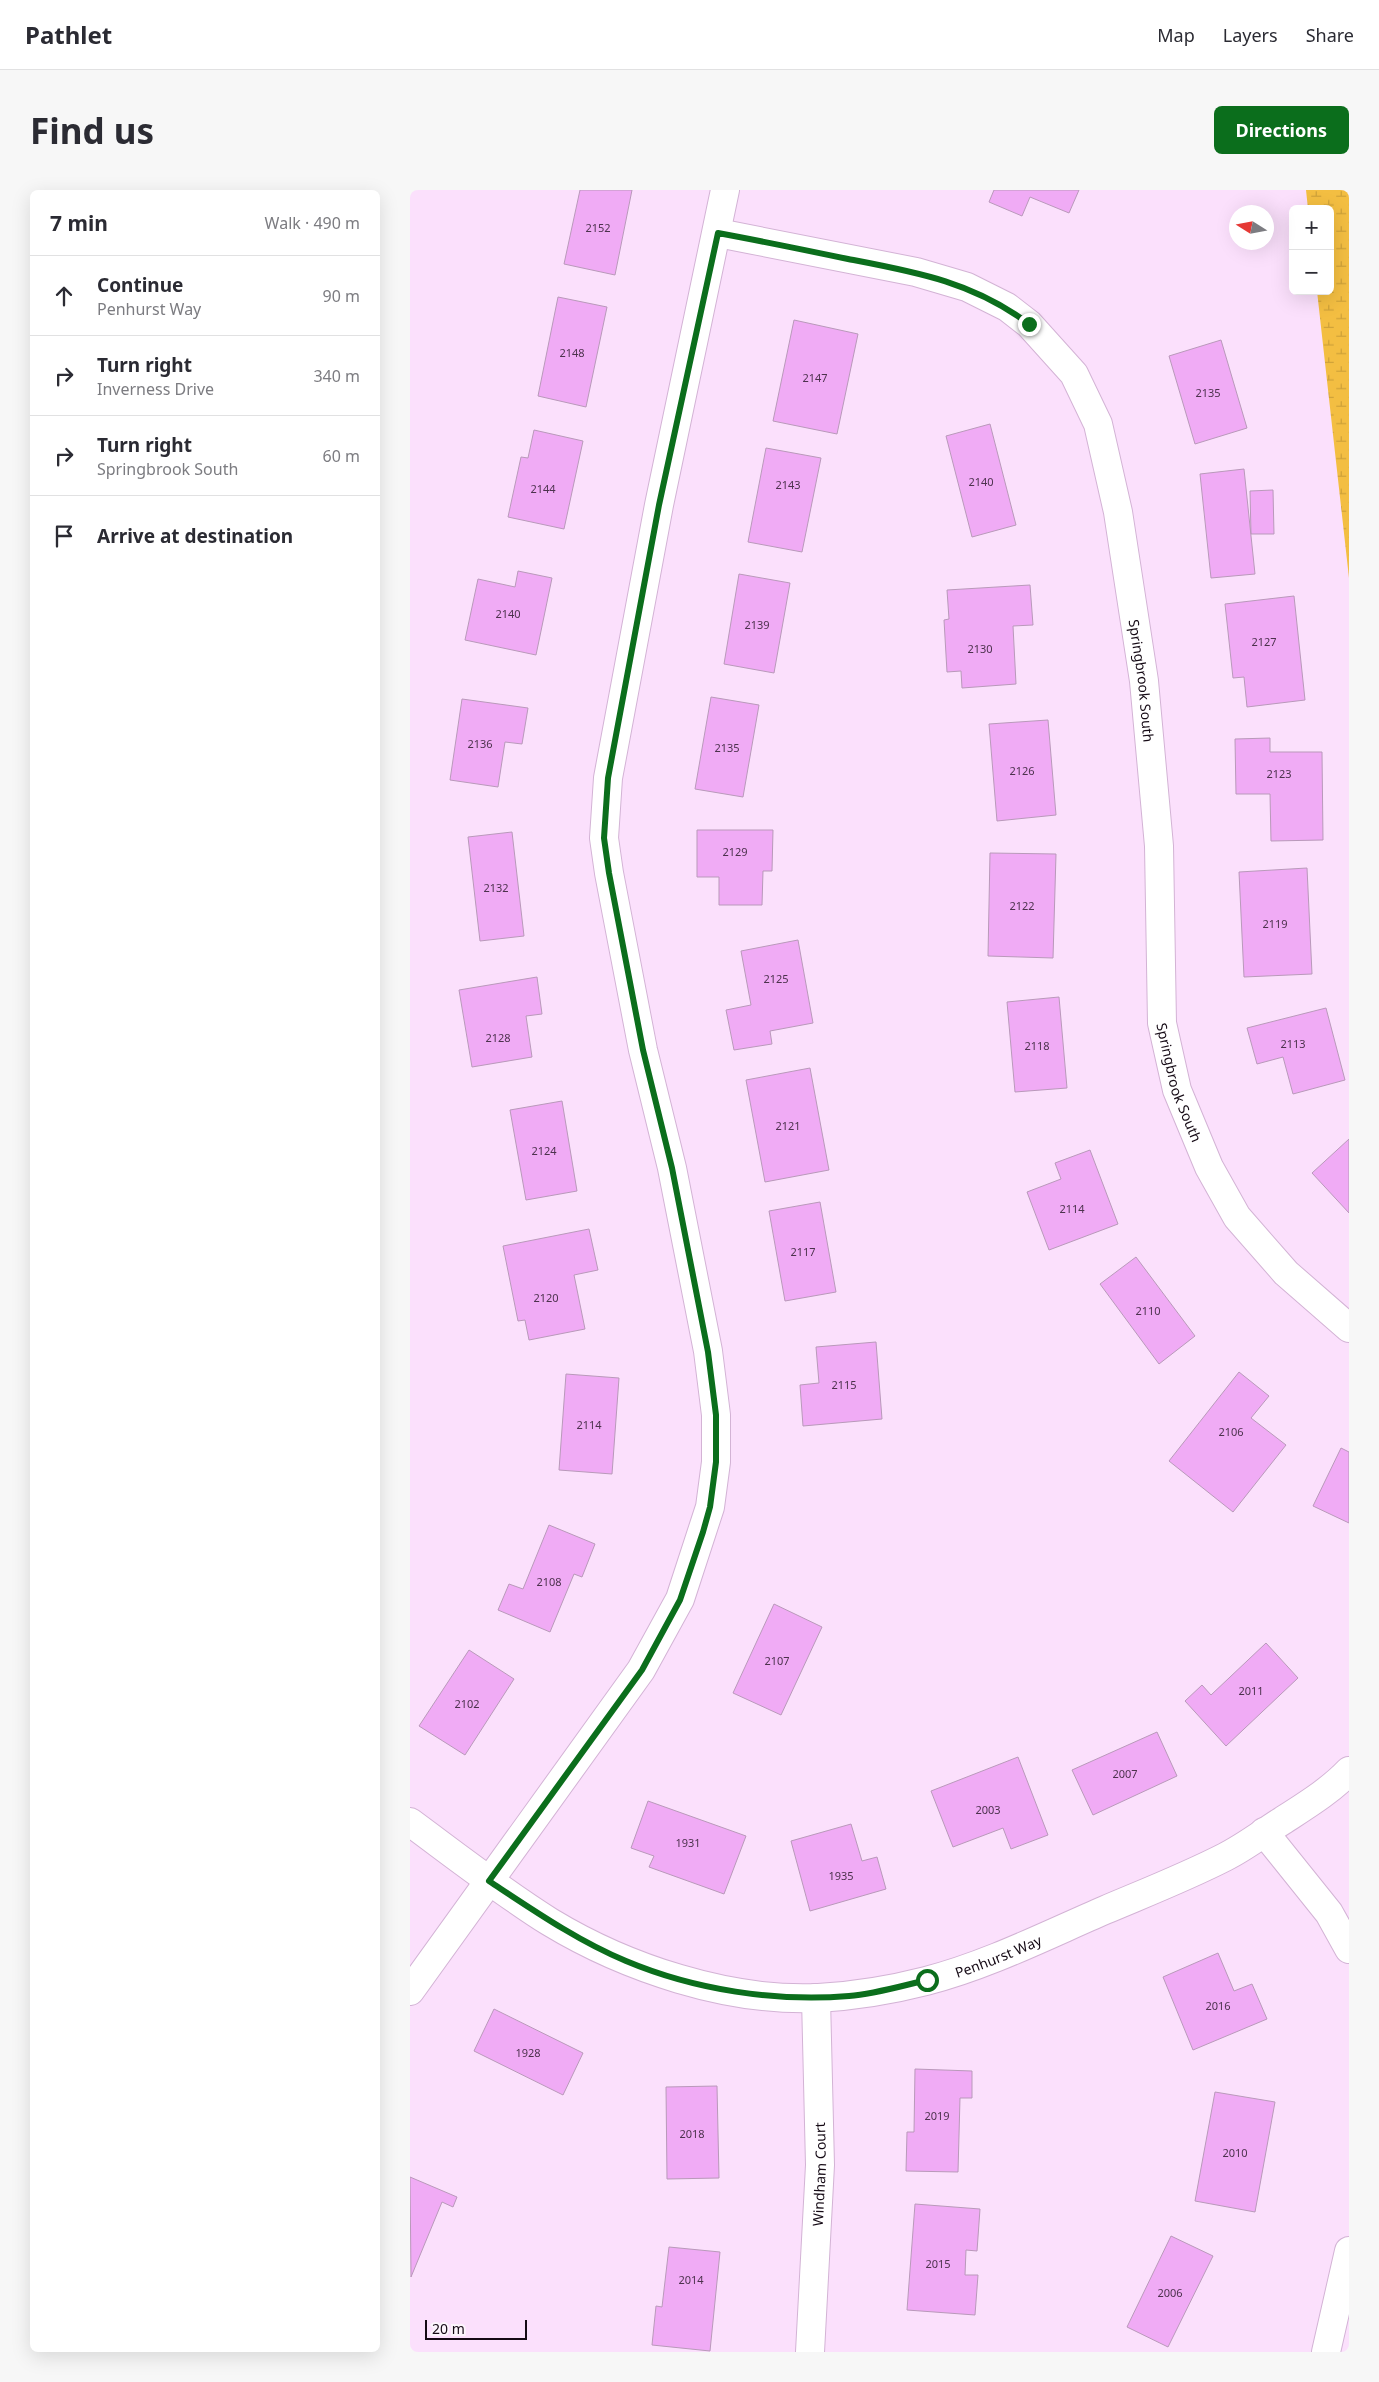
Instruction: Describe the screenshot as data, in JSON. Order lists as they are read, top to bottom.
{
  "streets": {
    "street": ["Springbrook South", "Penhurst Way", "Windham Court"]
  },
  "crossings": [
    ["Penhurst Way", "Windham Court"]
  ],
  "house_numbers": [
    "2152",
    "2148",
    "2147",
    "2135",
    "2140",
    "2143",
    "2144",
    "2140",
    "2139",
    "2127",
    "2130",
    "2136",
    "2135",
    "2126",
    "2123",
    "2129",
    "2132",
    "2122",
    "2119",
    "2125",
    "2128",
    "2113",
    "2118",
    "2121",
    "2124",
    "2114",
    "2117",
    "2120",
    "2110",
    "2115",
    "2114",
    "2106",
    "2108",
    "2107",
    "2011",
    "2102",
    "2007",
    "2003",
    "1931",
    "1935",
    "2016",
    "1928",
    "2019",
    "2018",
    "2010",
    "2015",
    "2014",
    "2006"
  ],
  "scale_bar": "20 m",
  "north": "left",
  "page": {
    "header": "Pathlet",
    "nav": ["Map", "Layers", "Share"],
    "buttons": "Directions",
    "title": "Find us",
    "heading": ["7 min", "Walk · 490 m"],
    "map_buttons": ["+", "−"],
    "list": [
      ["Continue", "Penhurst Way", "90 m"],
      ["Turn right", "Inverness Drive", "340 m"],
      ["Turn right", "Springbrook South", "60 m"],
      "Arrive at destination"
    ],
    "scale": "20 m"
  }
}
